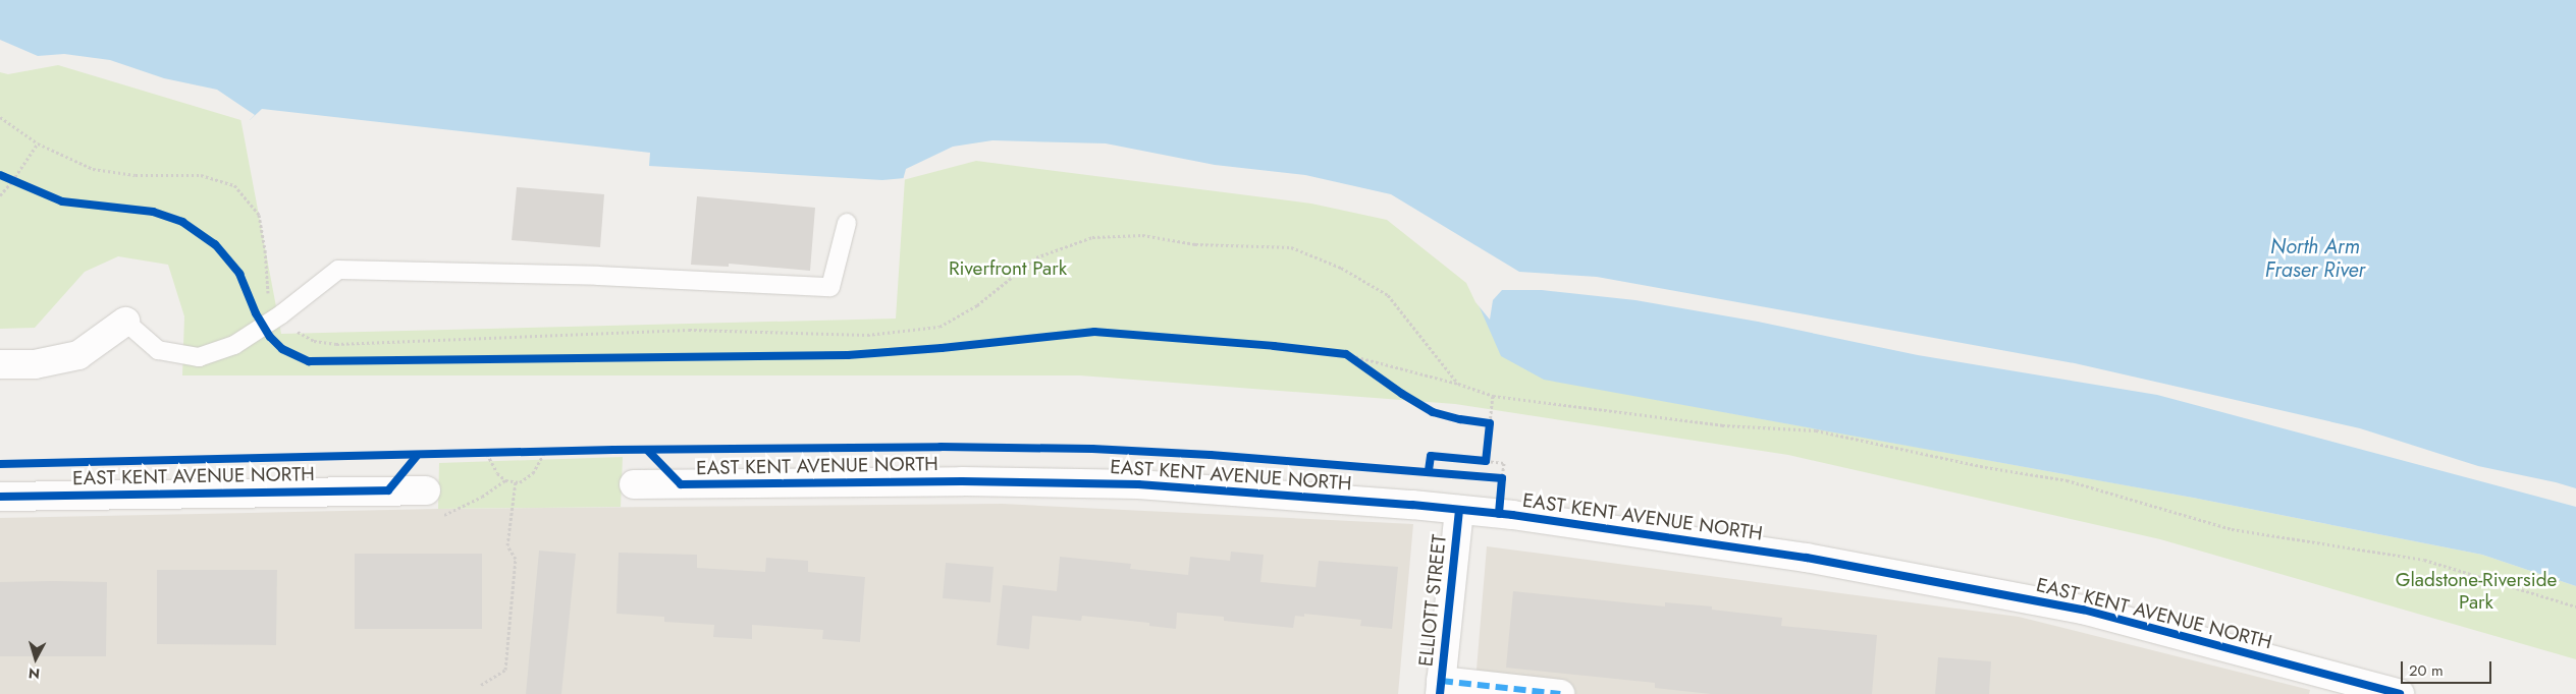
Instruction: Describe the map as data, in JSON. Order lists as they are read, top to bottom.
{
  "streets": {
    "street": ["EAST KENT AVENUE NORTH", "ELLIOTT STREET"]
  },
  "crossings": [
    ["EAST KENT AVENUE NORTH", "ELLIOTT STREET"]
  ],
  "water": ["North Arm Fraser River"],
  "parks": ["Riverfront Park", "Gladstone-Riverside Park"],
  "scale_bar": "20 m",
  "north": "bottom"
}
